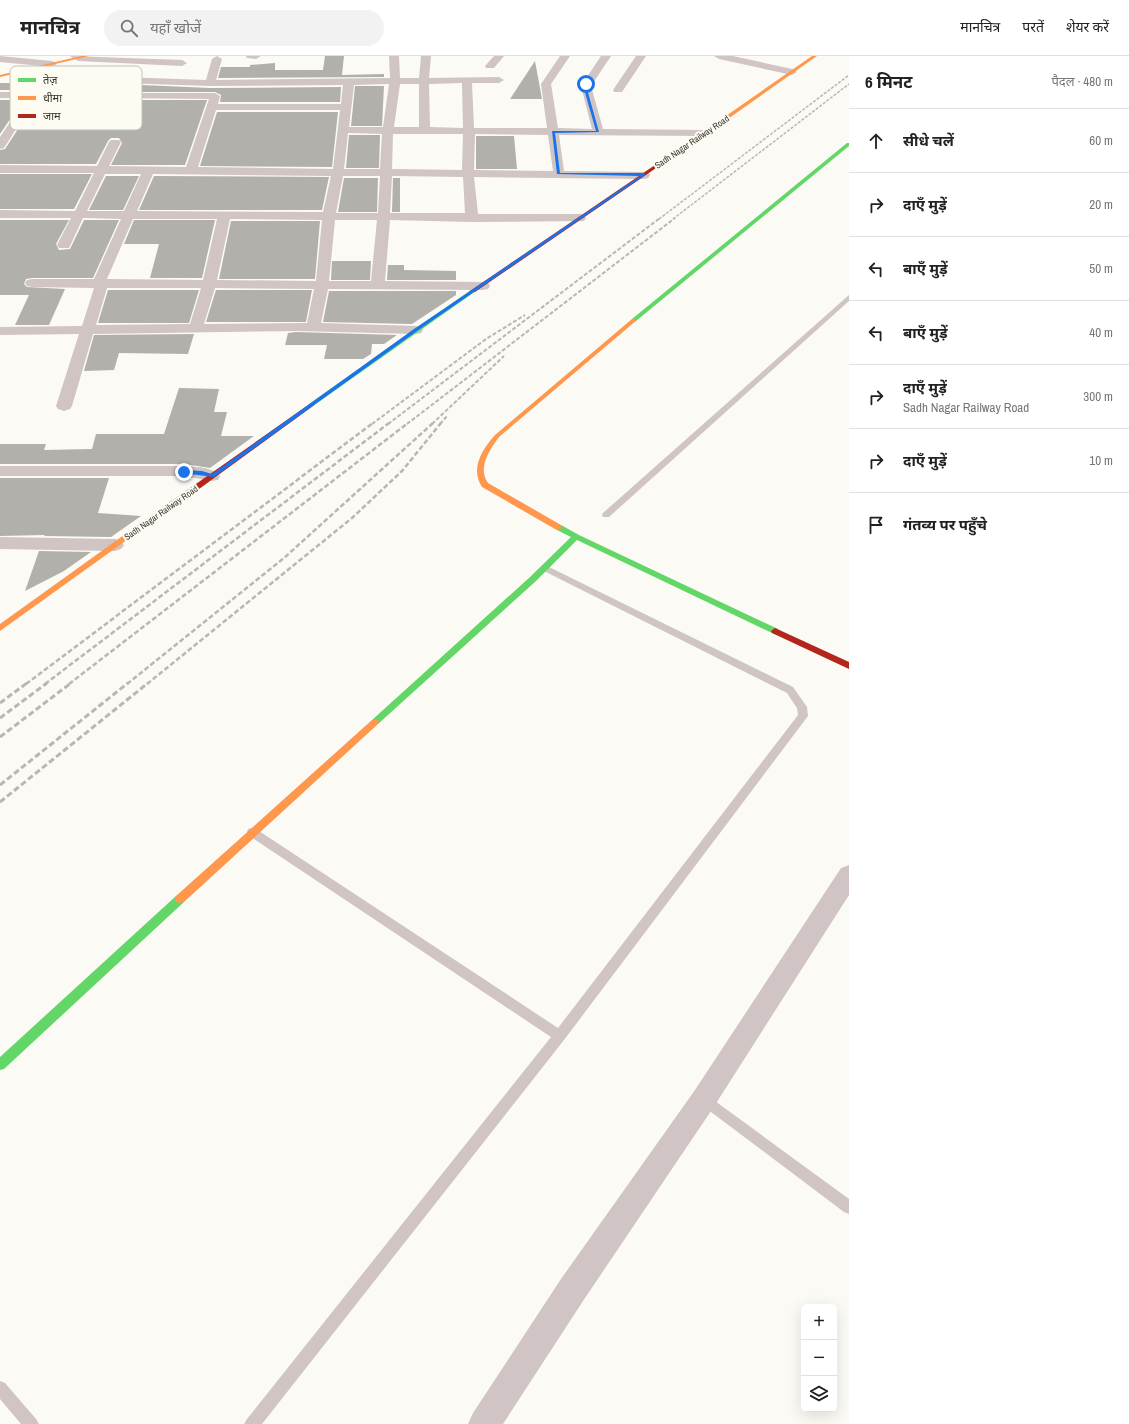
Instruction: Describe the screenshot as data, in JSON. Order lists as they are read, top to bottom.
{
  "streets": {
    "street": ["Sadh Nagar Railway Road"]
  },
  "legend": ["तेज़", "धीमा", "जाम"],
  "page": {
    "header": "मानचित्र",
    "search": "यहाँ खोजें",
    "nav": ["मानचित्र", "परतें", "शेयर करें"],
    "heading": ["6 मिनट", "पैदल · 480 m"],
    "list": [
      ["सीधे चलें", "60 m"],
      ["दाएँ मुड़ें", "20 m"],
      ["बाएँ मुड़ें", "50 m"],
      ["बाएँ मुड़ें", "40 m"],
      ["दाएँ मुड़ें", "Sadh Nagar Railway Road", "300 m"],
      ["दाएँ मुड़ें", "10 m"],
      "गंतव्य पर पहुँचे"
    ],
    "map_buttons": ["+", "−"]
  }
}
